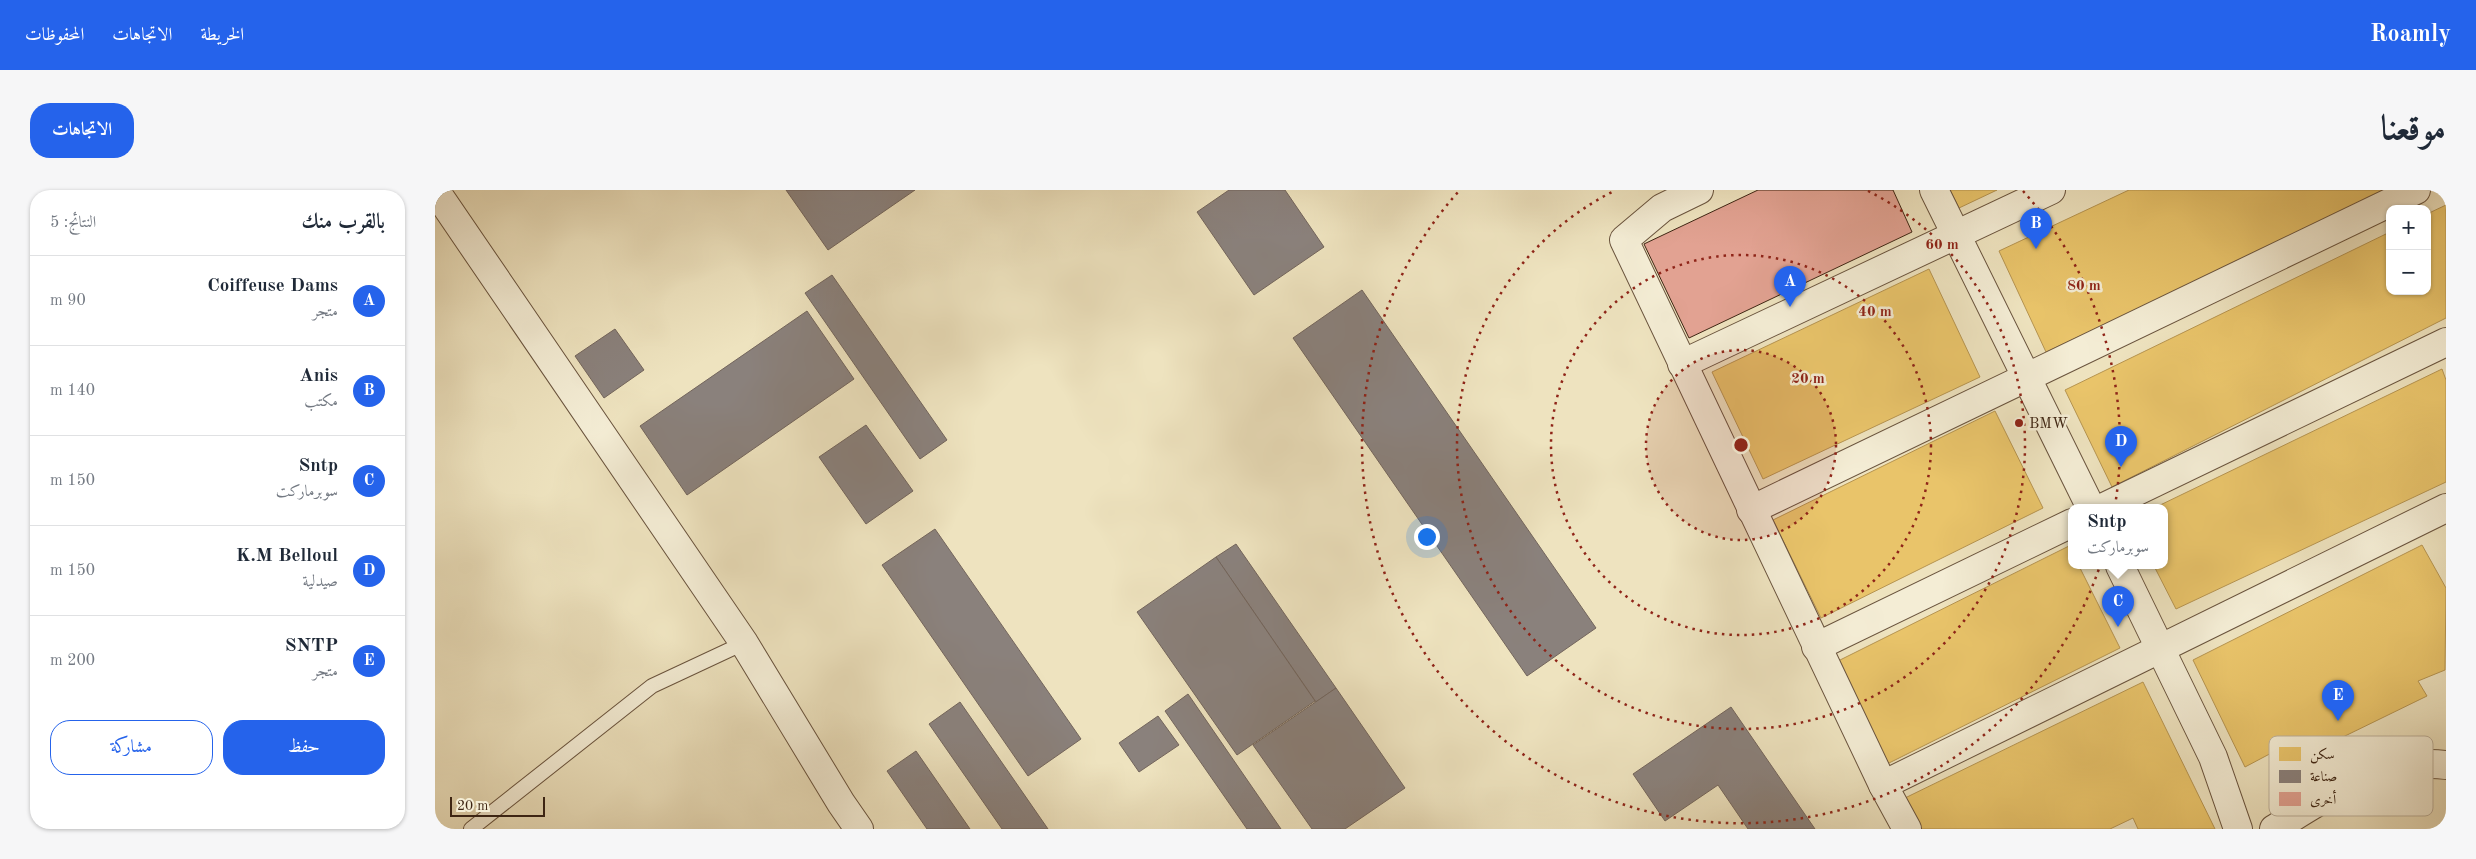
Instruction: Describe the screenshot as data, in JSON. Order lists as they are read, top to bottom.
{
  "places": ["BMW"],
  "legend": ["سكن", "صناعة", "أخرى"],
  "scale_bar": "20 m",
  "page": {
    "header": "Roamly",
    "nav": ["الخريطة", "الاتجاهات", "المحفوظات"],
    "title": "موقعنا",
    "buttons": [
      "الاتجاهات",
      ["حفظ", "مشاركة"]
    ],
    "heading": ["بالقرب منك", "النتائج: 5"],
    "map_buttons": ["+", "−"],
    "pins": [
      "B",
      "A",
      "D",
      "C",
      "E"
    ],
    "list": [
      {
        "mark": "A",
        "name": "Coiffeuse Dams",
        "note": "متجر",
        "value": "90 m"
      },
      {
        "mark": "B",
        "name": "Anis",
        "note": "مكتب",
        "value": "140 m"
      },
      {
        "mark": "C",
        "name": "Sntp",
        "note": "سوبرماركت",
        "value": "150 m"
      },
      {
        "mark": "D",
        "name": "K.M Belloul",
        "note": "صيدلية",
        "value": "150 m"
      },
      {
        "mark": "E",
        "name": "SNTP",
        "note": "متجر",
        "value": "200 m"
      }
    ],
    "popup": ["Sntp", "سوبرماركت"],
    "scale": "20 m"
  },
  "rings": [
    "60 m",
    "80 m",
    "40 m",
    "20 m"
  ]
}
